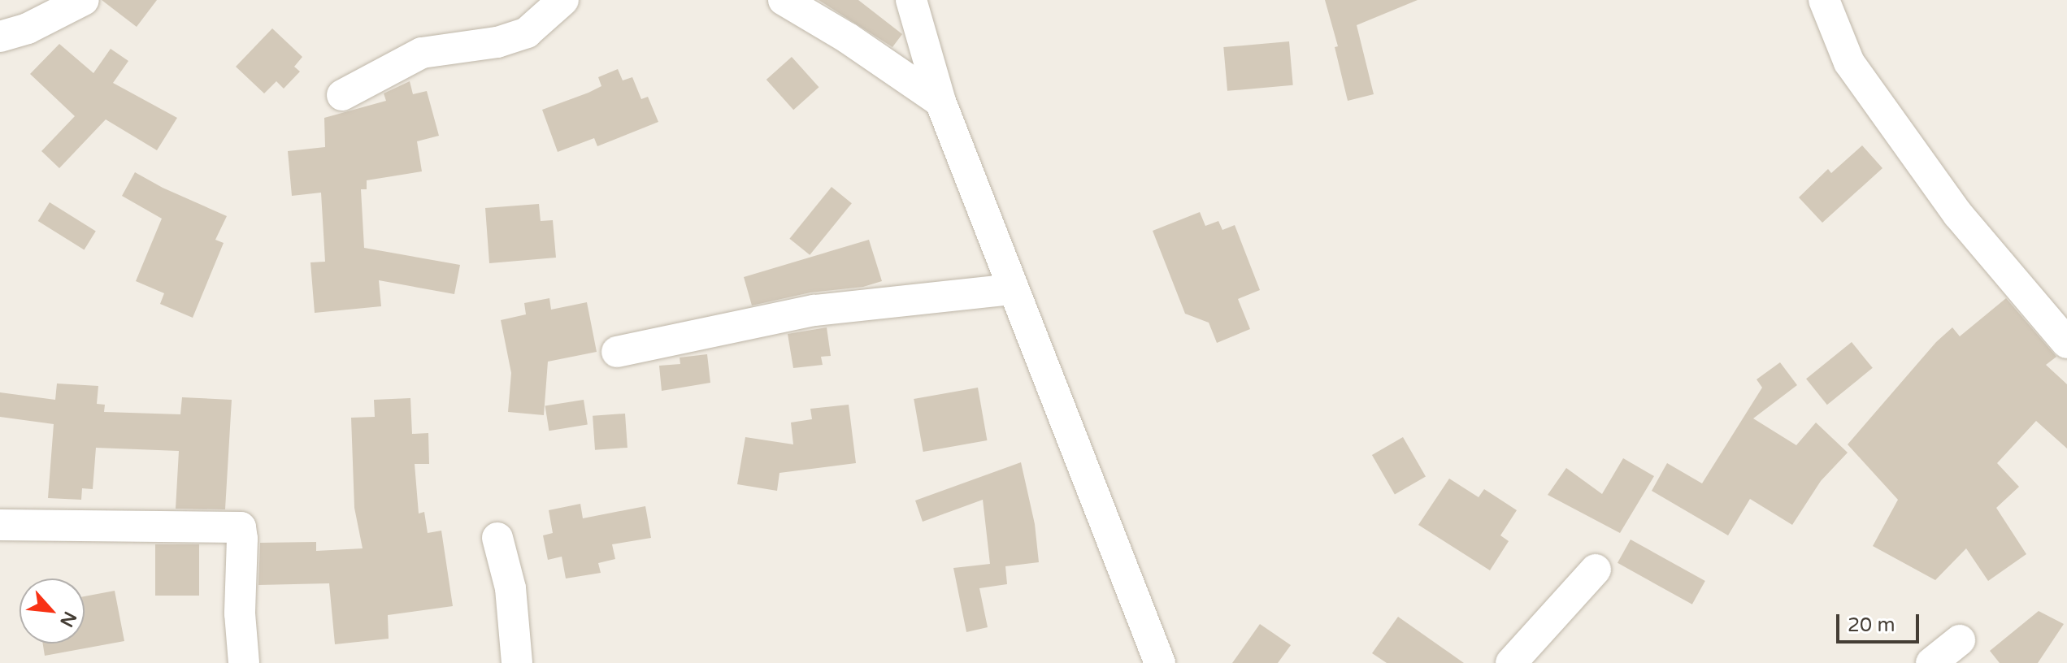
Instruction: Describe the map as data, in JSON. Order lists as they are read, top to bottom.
{
  "scale_bar": "20 m",
  "north": "bottom right"
}
